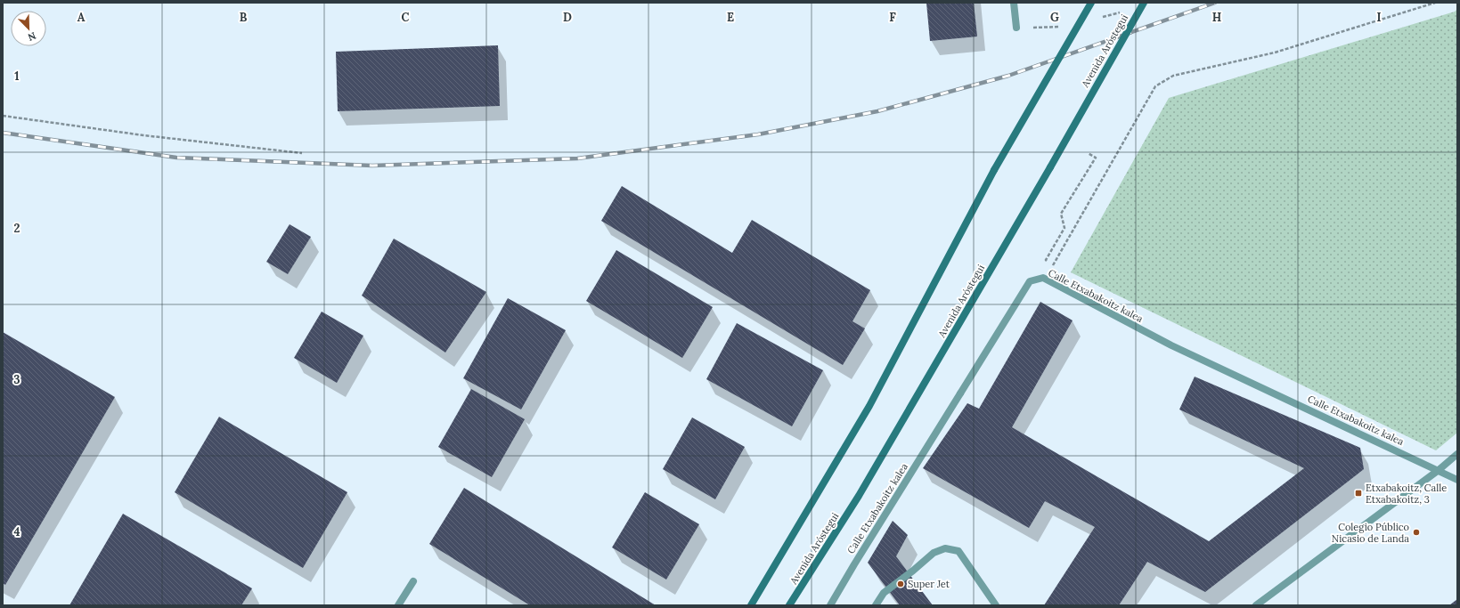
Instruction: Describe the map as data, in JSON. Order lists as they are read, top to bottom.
{
  "streets": {
    "main road": ["Avenida Aróstegui"],
    "street": ["Calle Etxabakoitz kalea"]
  },
  "places": {
    "transit": ["Etxabakoitz, Calle Etxabakoitz, 3"],
    "other": ["Colegio Público Nicasio de Landa", "Super Jet"]
  },
  "north": "bottom right",
  "grid": {
    "columns": [
      "A",
      "B",
      "C",
      "D",
      "E",
      "F",
      "G",
      "H",
      "I"
    ],
    "rows": [
      "1",
      "2",
      "3",
      "4"
    ]
  }
}
